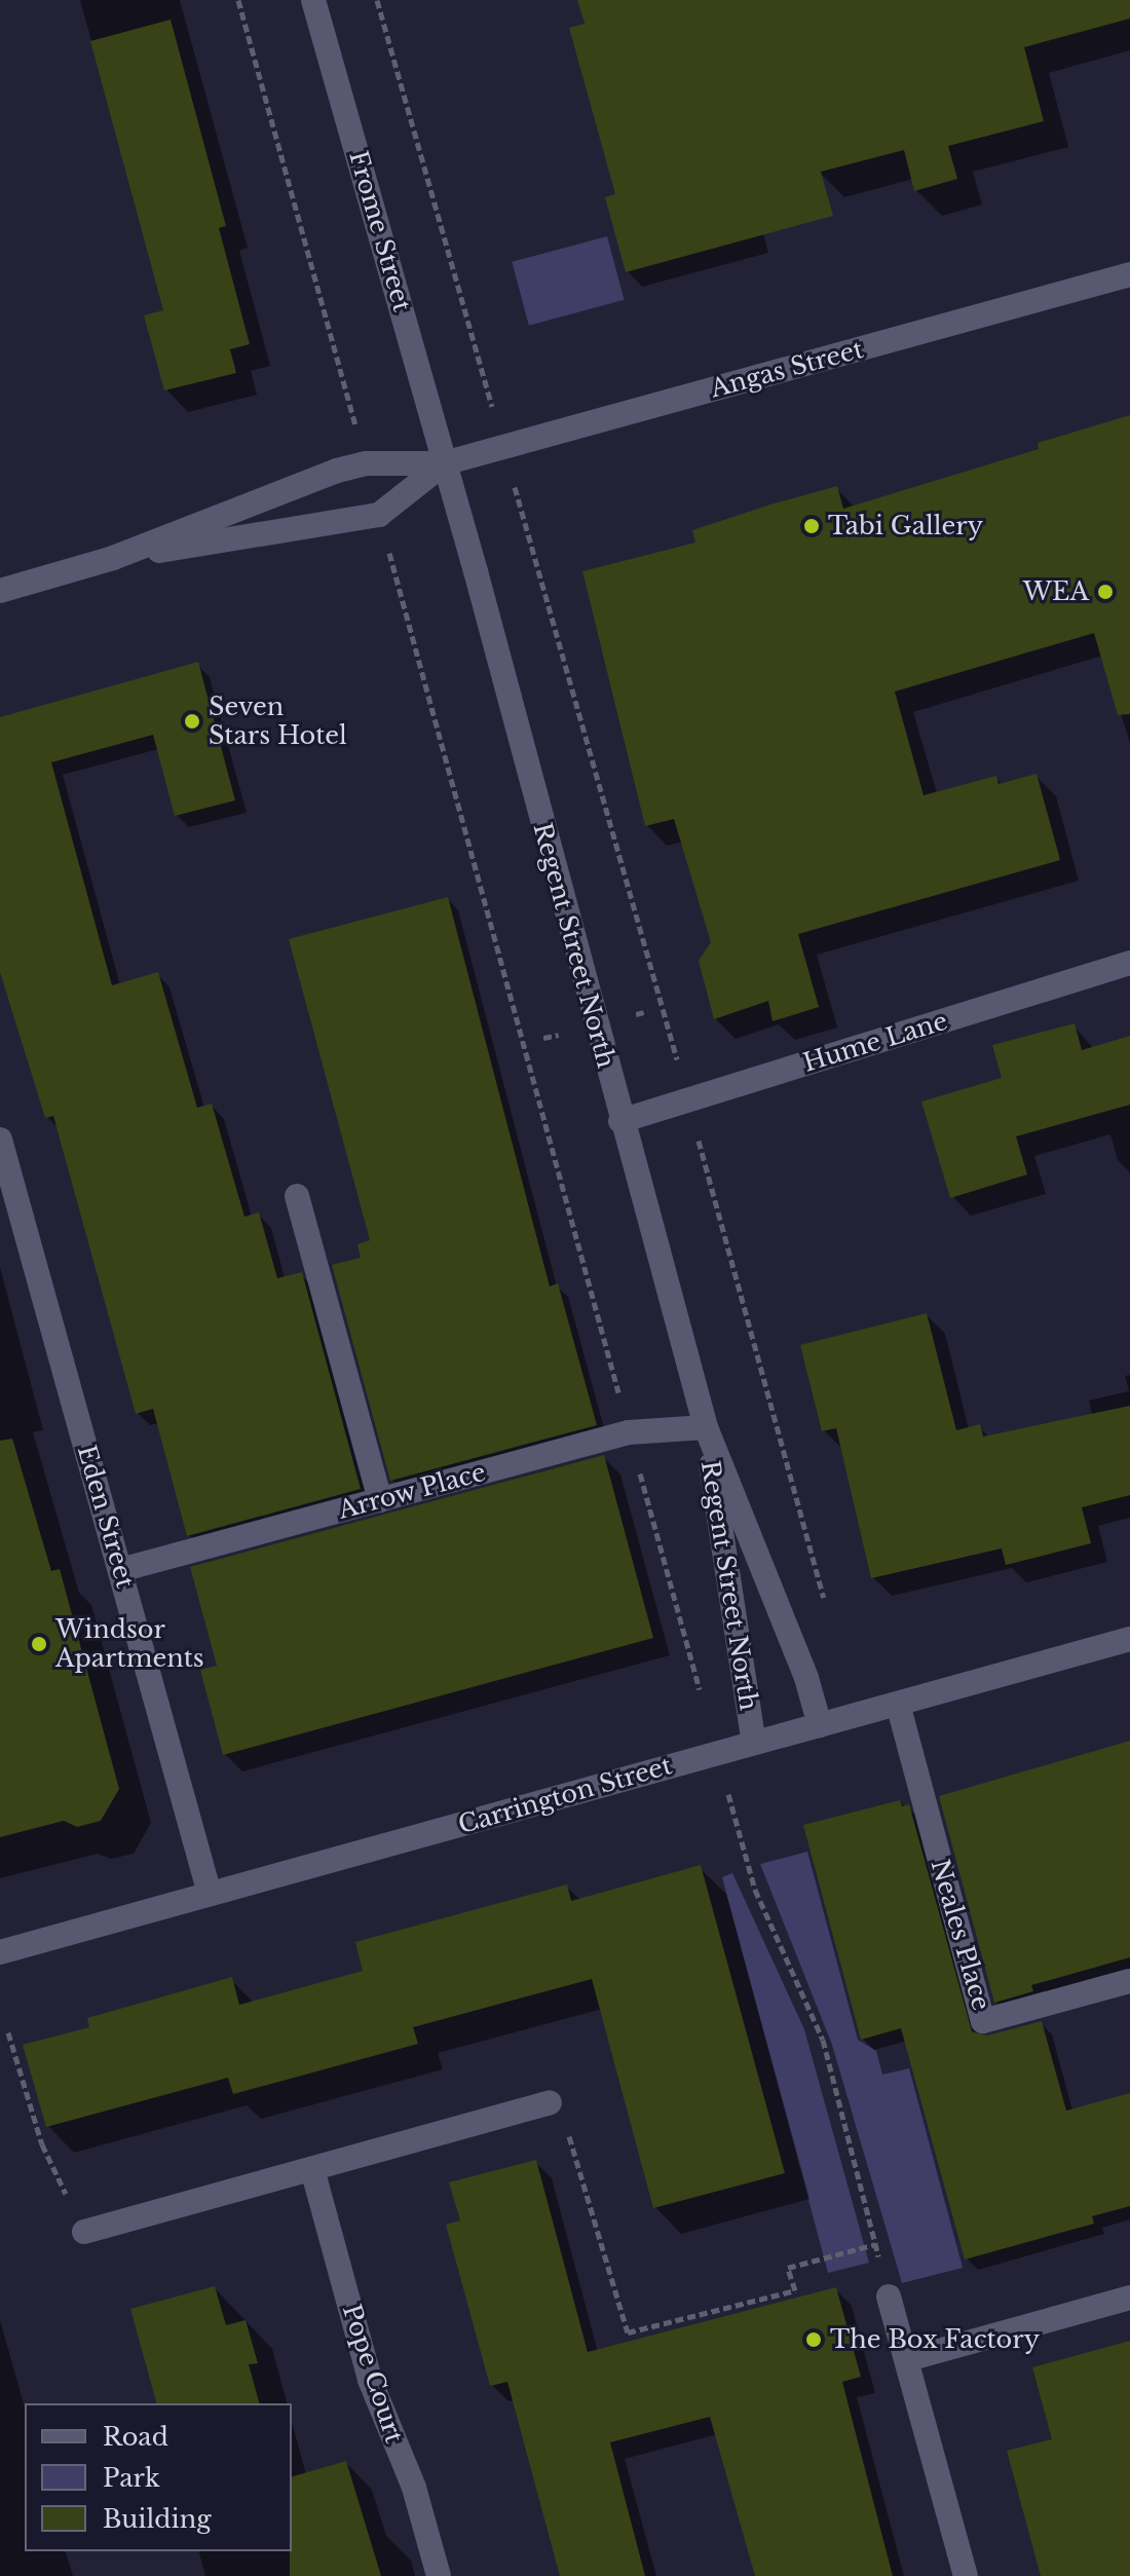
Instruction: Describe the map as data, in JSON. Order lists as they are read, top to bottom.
{
  "streets": {
    "street": [
      "Frome Street",
      "Angas Street",
      "Regent Street North",
      "Hume Lane",
      "Arrow Place",
      "Eden Street",
      "Carrington Street",
      "Neales Place",
      "Pope Court"
    ]
  },
  "crossings": [
    ["Frome Street", "Angas Street"],
    ["Frome Street", "Regent Street North"],
    ["Angas Street", "Regent Street North"],
    ["Regent Street North", "Hume Lane"],
    ["Regent Street North", "Arrow Place"],
    ["Regent Street North", "Carrington Street"],
    ["Arrow Place", "Eden Street"],
    ["Eden Street", "Carrington Street"],
    ["Carrington Street", "Neales Place"]
  ],
  "places": [
    "Tabi Gallery",
    "WEA",
    "Seven Stars Hotel",
    "Windsor Apartments",
    "The Box Factory"
  ],
  "legend": ["Road", "Park", "Building"]
}
